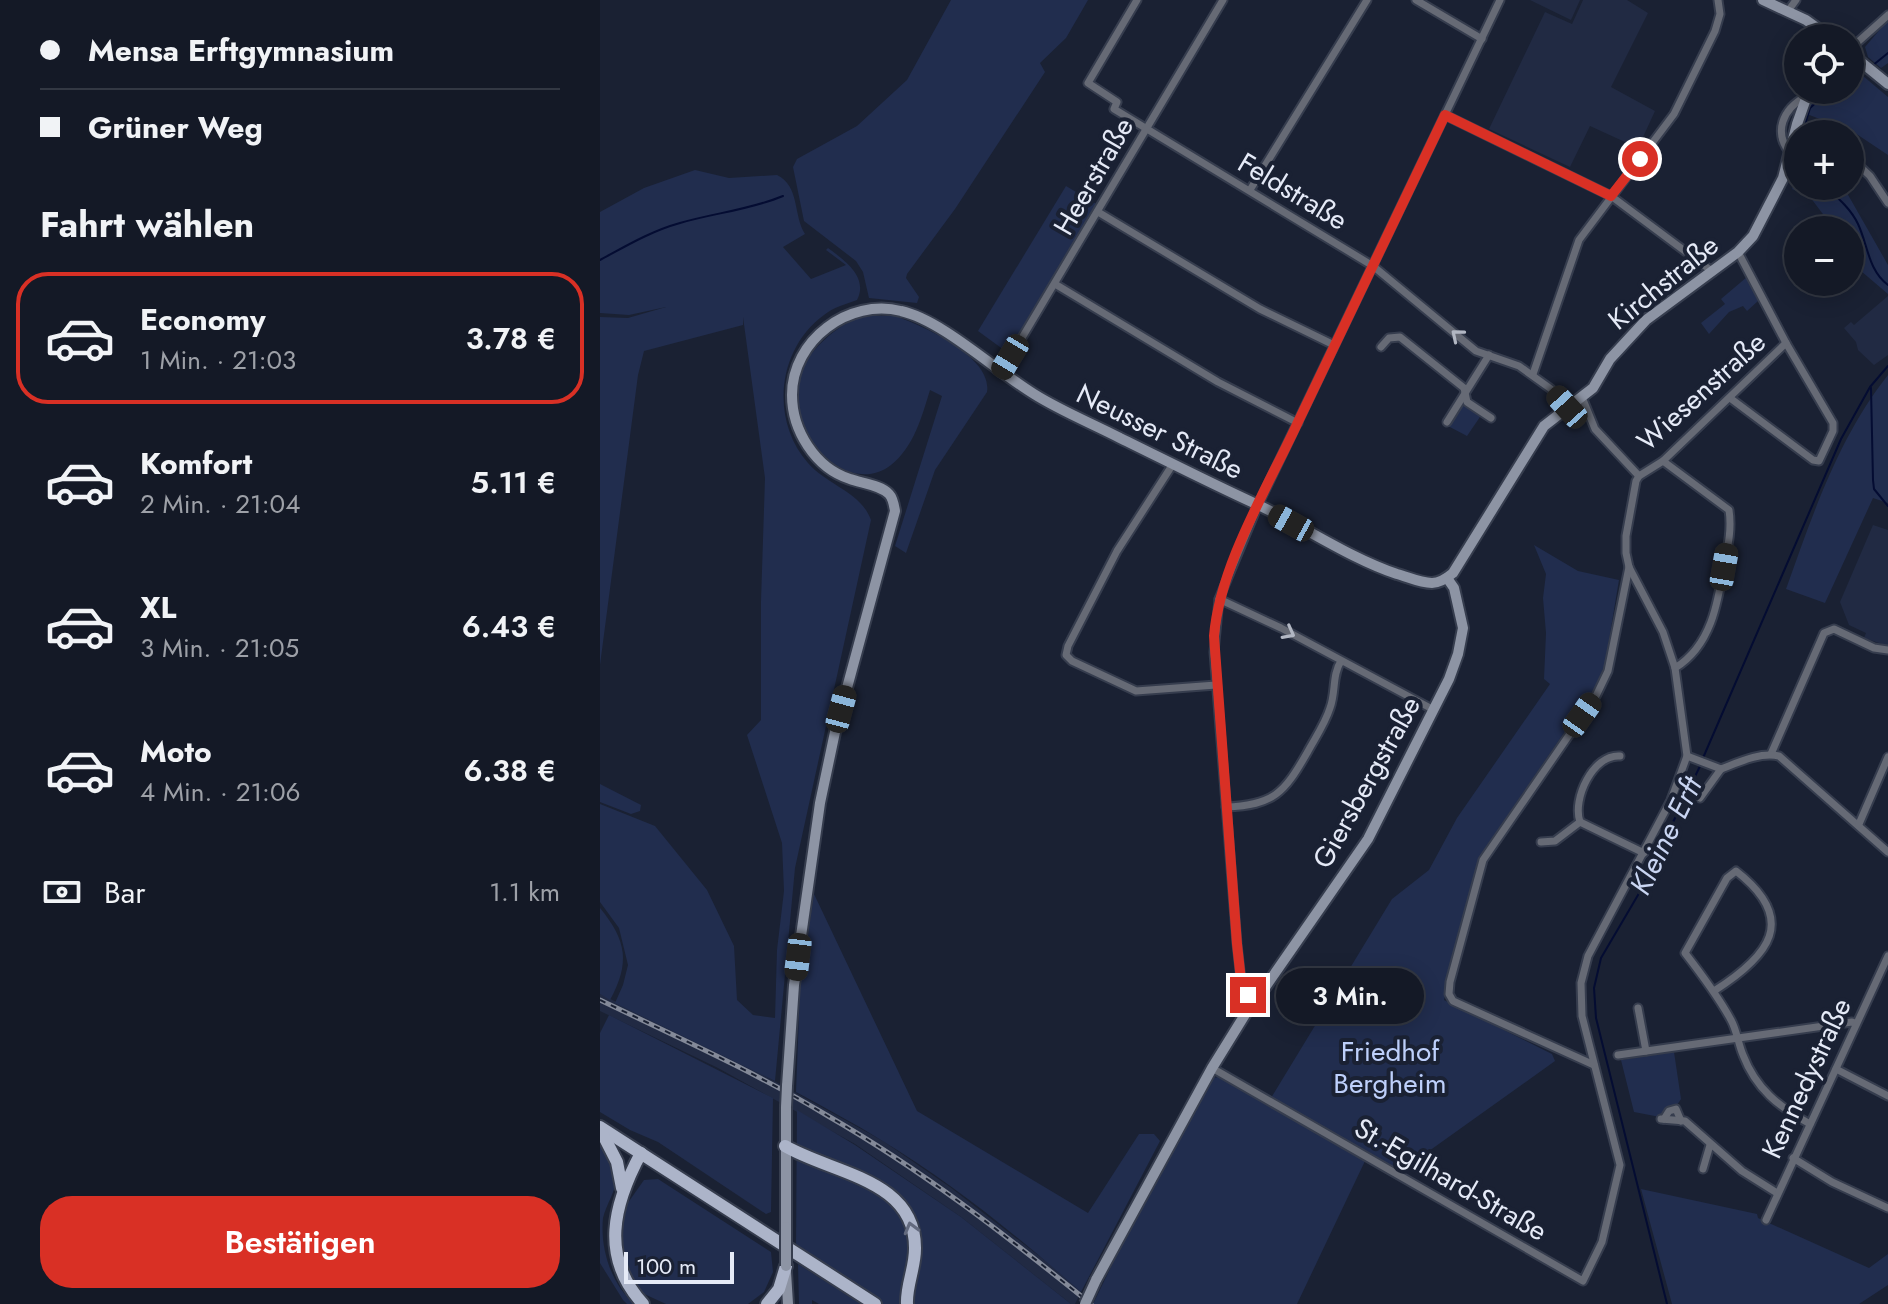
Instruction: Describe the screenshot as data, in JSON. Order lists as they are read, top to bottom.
{
  "streets": {
    "main road": ["Kirchstraße", "Neusser Straße", "Giersbergstraße"],
    "street": [
      "Heerstraße",
      "Feldstraße",
      "Wiesenstraße",
      "Kennedystraße",
      "St.-Egilhard-Straße"
    ]
  },
  "crossings": [
    ["Heerstraße", "Feldstraße"],
    ["Heerstraße", "Neusser Straße"],
    ["Feldstraße", "Kirchstraße"],
    ["Kirchstraße", "Wiesenstraße"],
    ["Kirchstraße", "Neusser Straße"],
    ["Kirchstraße", "Giersbergstraße"],
    ["Neusser Straße", "Giersbergstraße"],
    ["Giersbergstraße", "St.-Egilhard-Straße"]
  ],
  "water": ["Kleine Erft"],
  "parks": ["Friedhof Bergheim"],
  "scale_bar": "100 m",
  "page": {
    "banner": ["Mensa Erftgymnasium", "Grüner Weg"],
    "map_buttons": ["+", "−"],
    "heading": "Fahrt wählen",
    "list": [
      {
        "name": "Economy",
        "note": "1 Min. · 21:03",
        "value": "3.78 €"
      },
      {
        "name": "Komfort",
        "note": "2 Min. · 21:04",
        "value": "5.11 €"
      },
      {
        "name": "XL",
        "note": "3 Min. · 21:05",
        "value": "6.43 €"
      },
      {
        "name": "Moto",
        "note": "4 Min. · 21:06",
        "value": "6.38 €"
      }
    ],
    "pay": ["Bar", "1.1 km"],
    "bubble": "3 Min.",
    "buttons": "Bestätigen",
    "scale": "100 m"
  }
}
